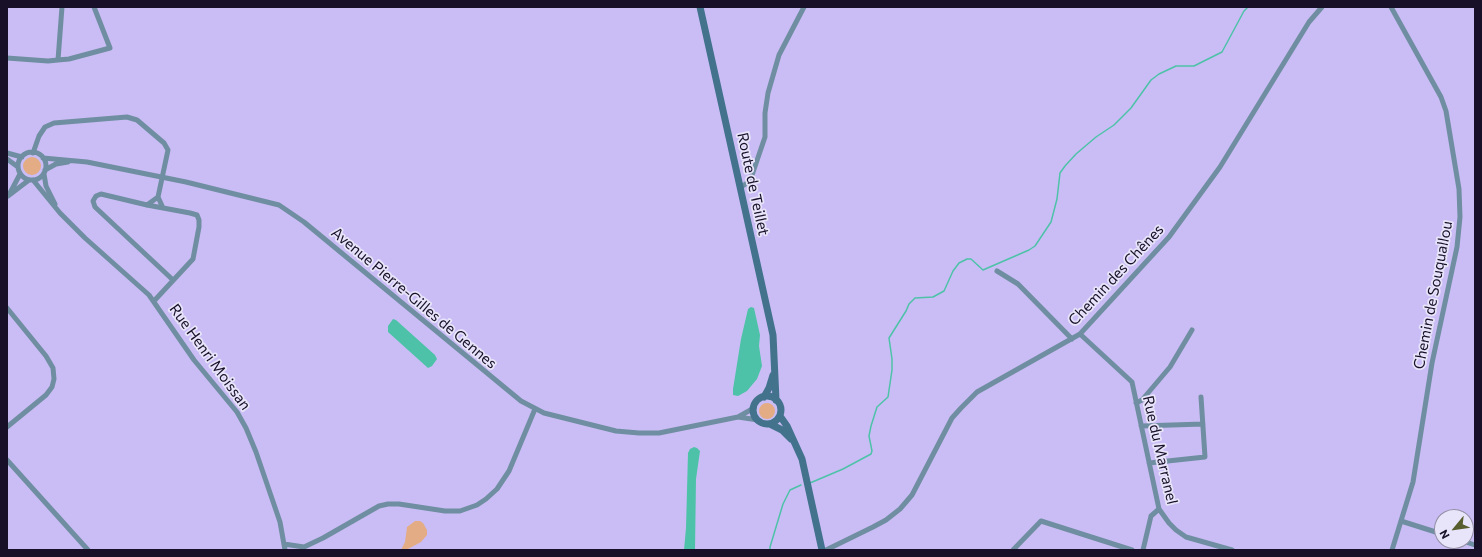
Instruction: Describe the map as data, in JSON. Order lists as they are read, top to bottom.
{
  "streets": {
    "main road": ["Route de Teillet"],
    "street": [
      "Chemin des Chênes",
      "Chemin de Souquallou",
      "Avenue Pierre-Gilles de Gennes",
      "Rue Henri Moissan",
      "Rue du Marranel"
    ]
  },
  "crossings": [
    ["Route de Teillet", "Avenue Pierre-Gilles de Gennes"],
    ["Chemin des Chênes", "Rue du Marranel"],
    ["Avenue Pierre-Gilles de Gennes", "Rue Henri Moissan"]
  ],
  "north": "bottom left"
}
